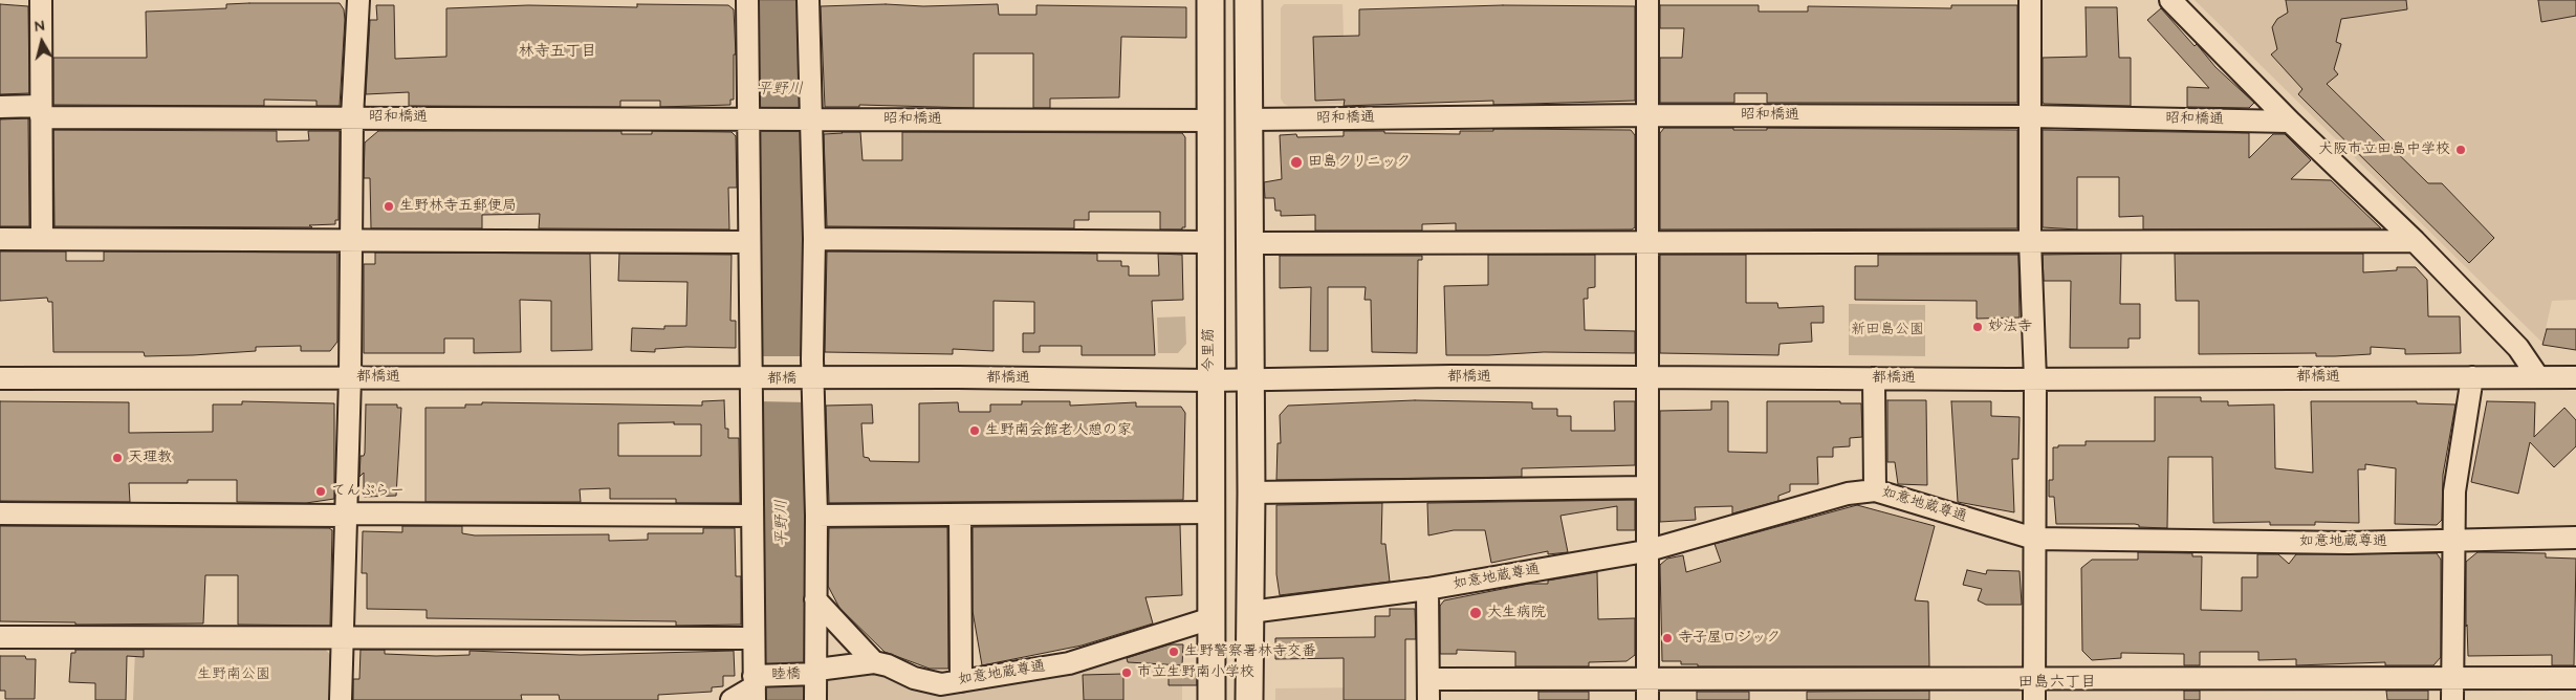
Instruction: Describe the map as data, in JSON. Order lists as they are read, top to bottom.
{
  "streets": {
    "main road": ["今里筋"],
    "street": [
      "昭和橋通",
      "都橋通",
      "都橋",
      "如意地蔵尊通",
      "睦橋"
    ]
  },
  "crossings": [
    ["昭和橋通", "今里筋"],
    ["今里筋", "都橋通"],
    ["今里筋", "如意地蔵尊通"],
    ["都橋通", "都橋"],
    ["如意地蔵尊通", "睦橋"]
  ],
  "districts": ["林寺五丁目", "田島六丁目"],
  "water": ["平野川"],
  "parks": ["新田島公園", "生野南公園"],
  "places": [
    "大阪市立田島中学校",
    "田島クリニック",
    "生野林寺五郵便局",
    "妙法寺",
    "生野南会館老人憩の家",
    "天理教",
    "てんぷらー",
    "大生病院",
    "寺子屋ロジック",
    "生野警察署林寺交番",
    "市立生野南小学校"
  ],
  "north": "top"
}
